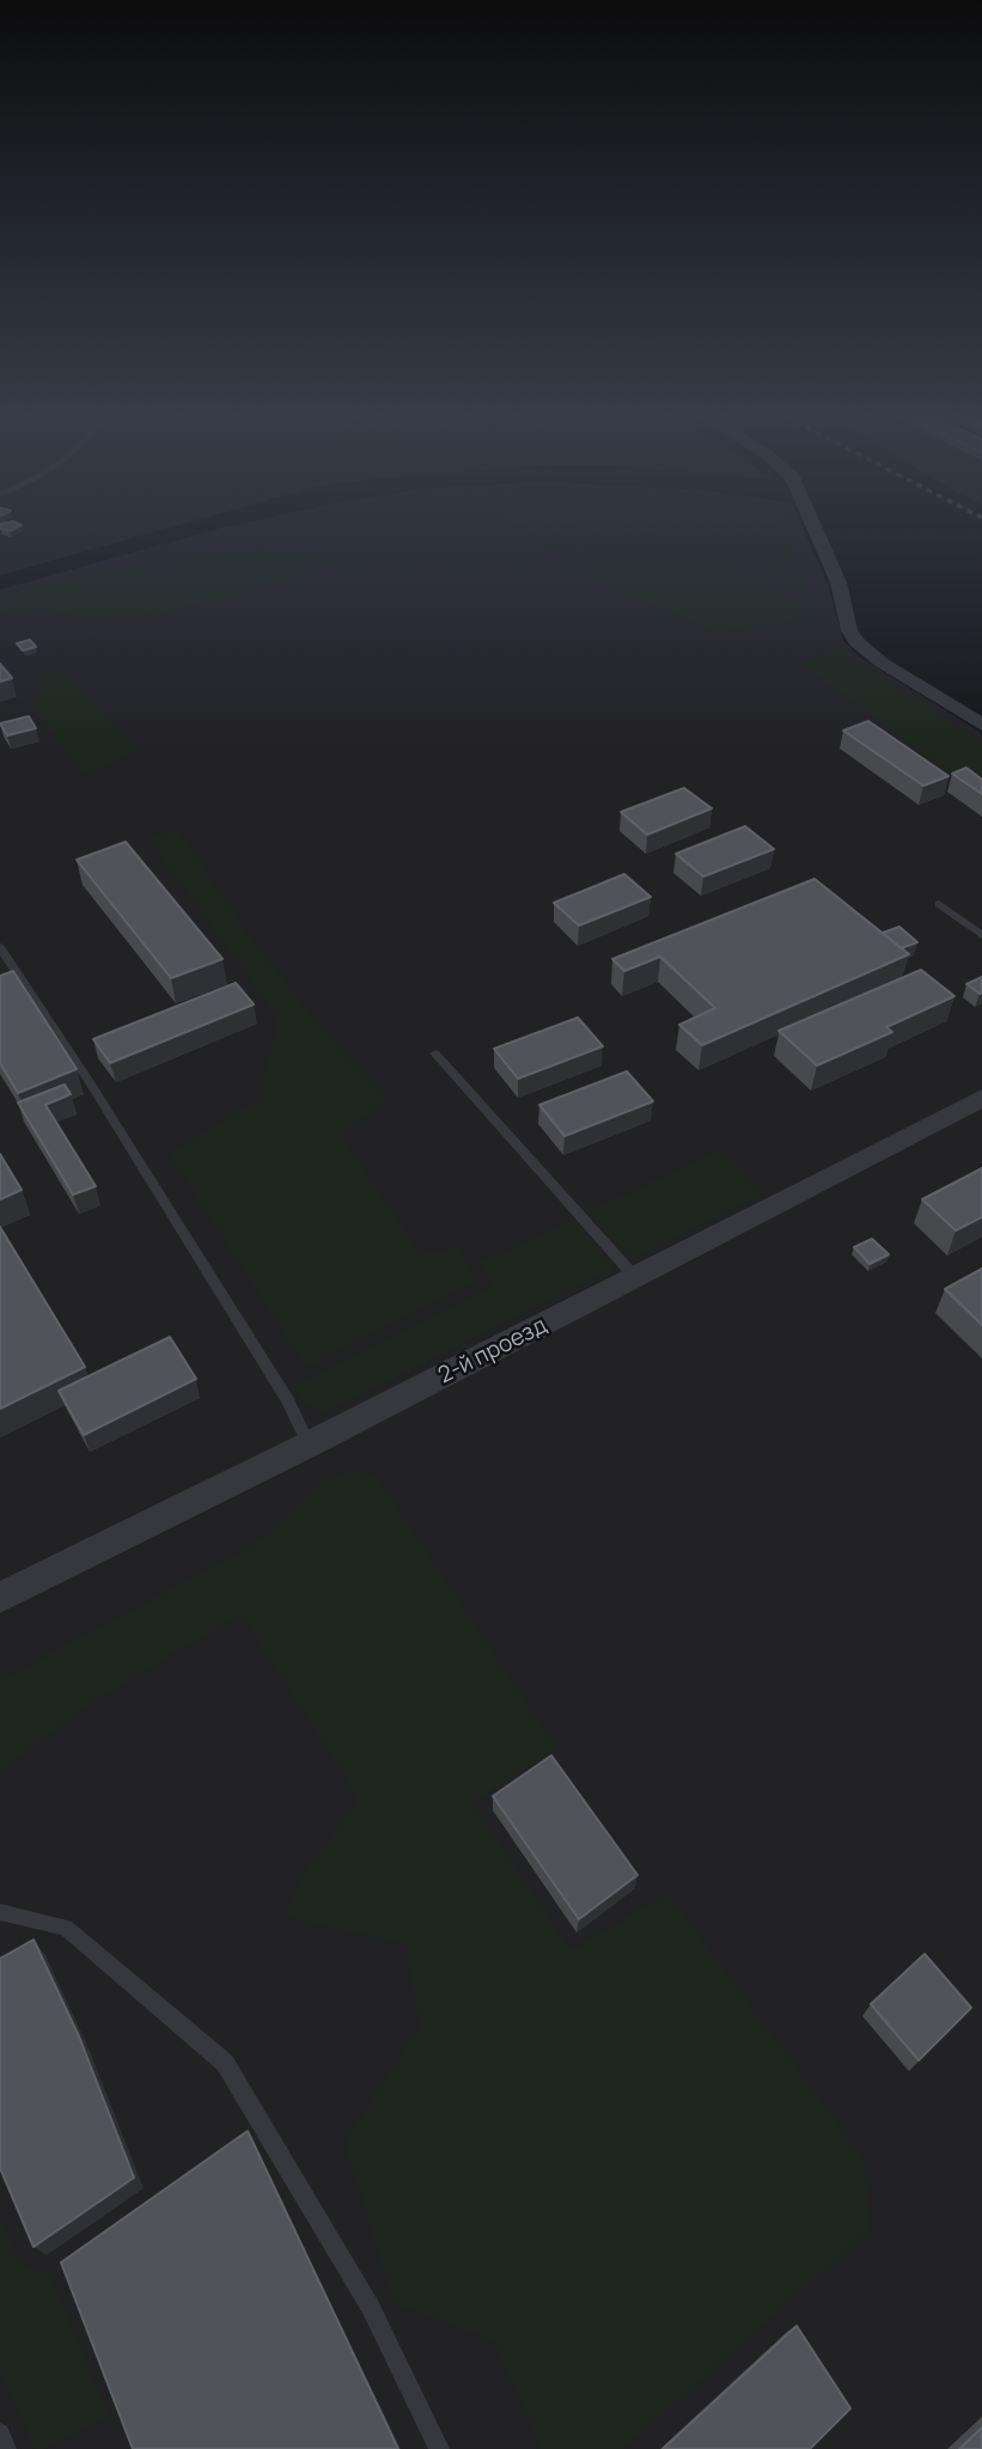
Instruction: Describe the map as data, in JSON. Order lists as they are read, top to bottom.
{
  "streets": {
    "street": ["2-й проезд"]
  }
}
